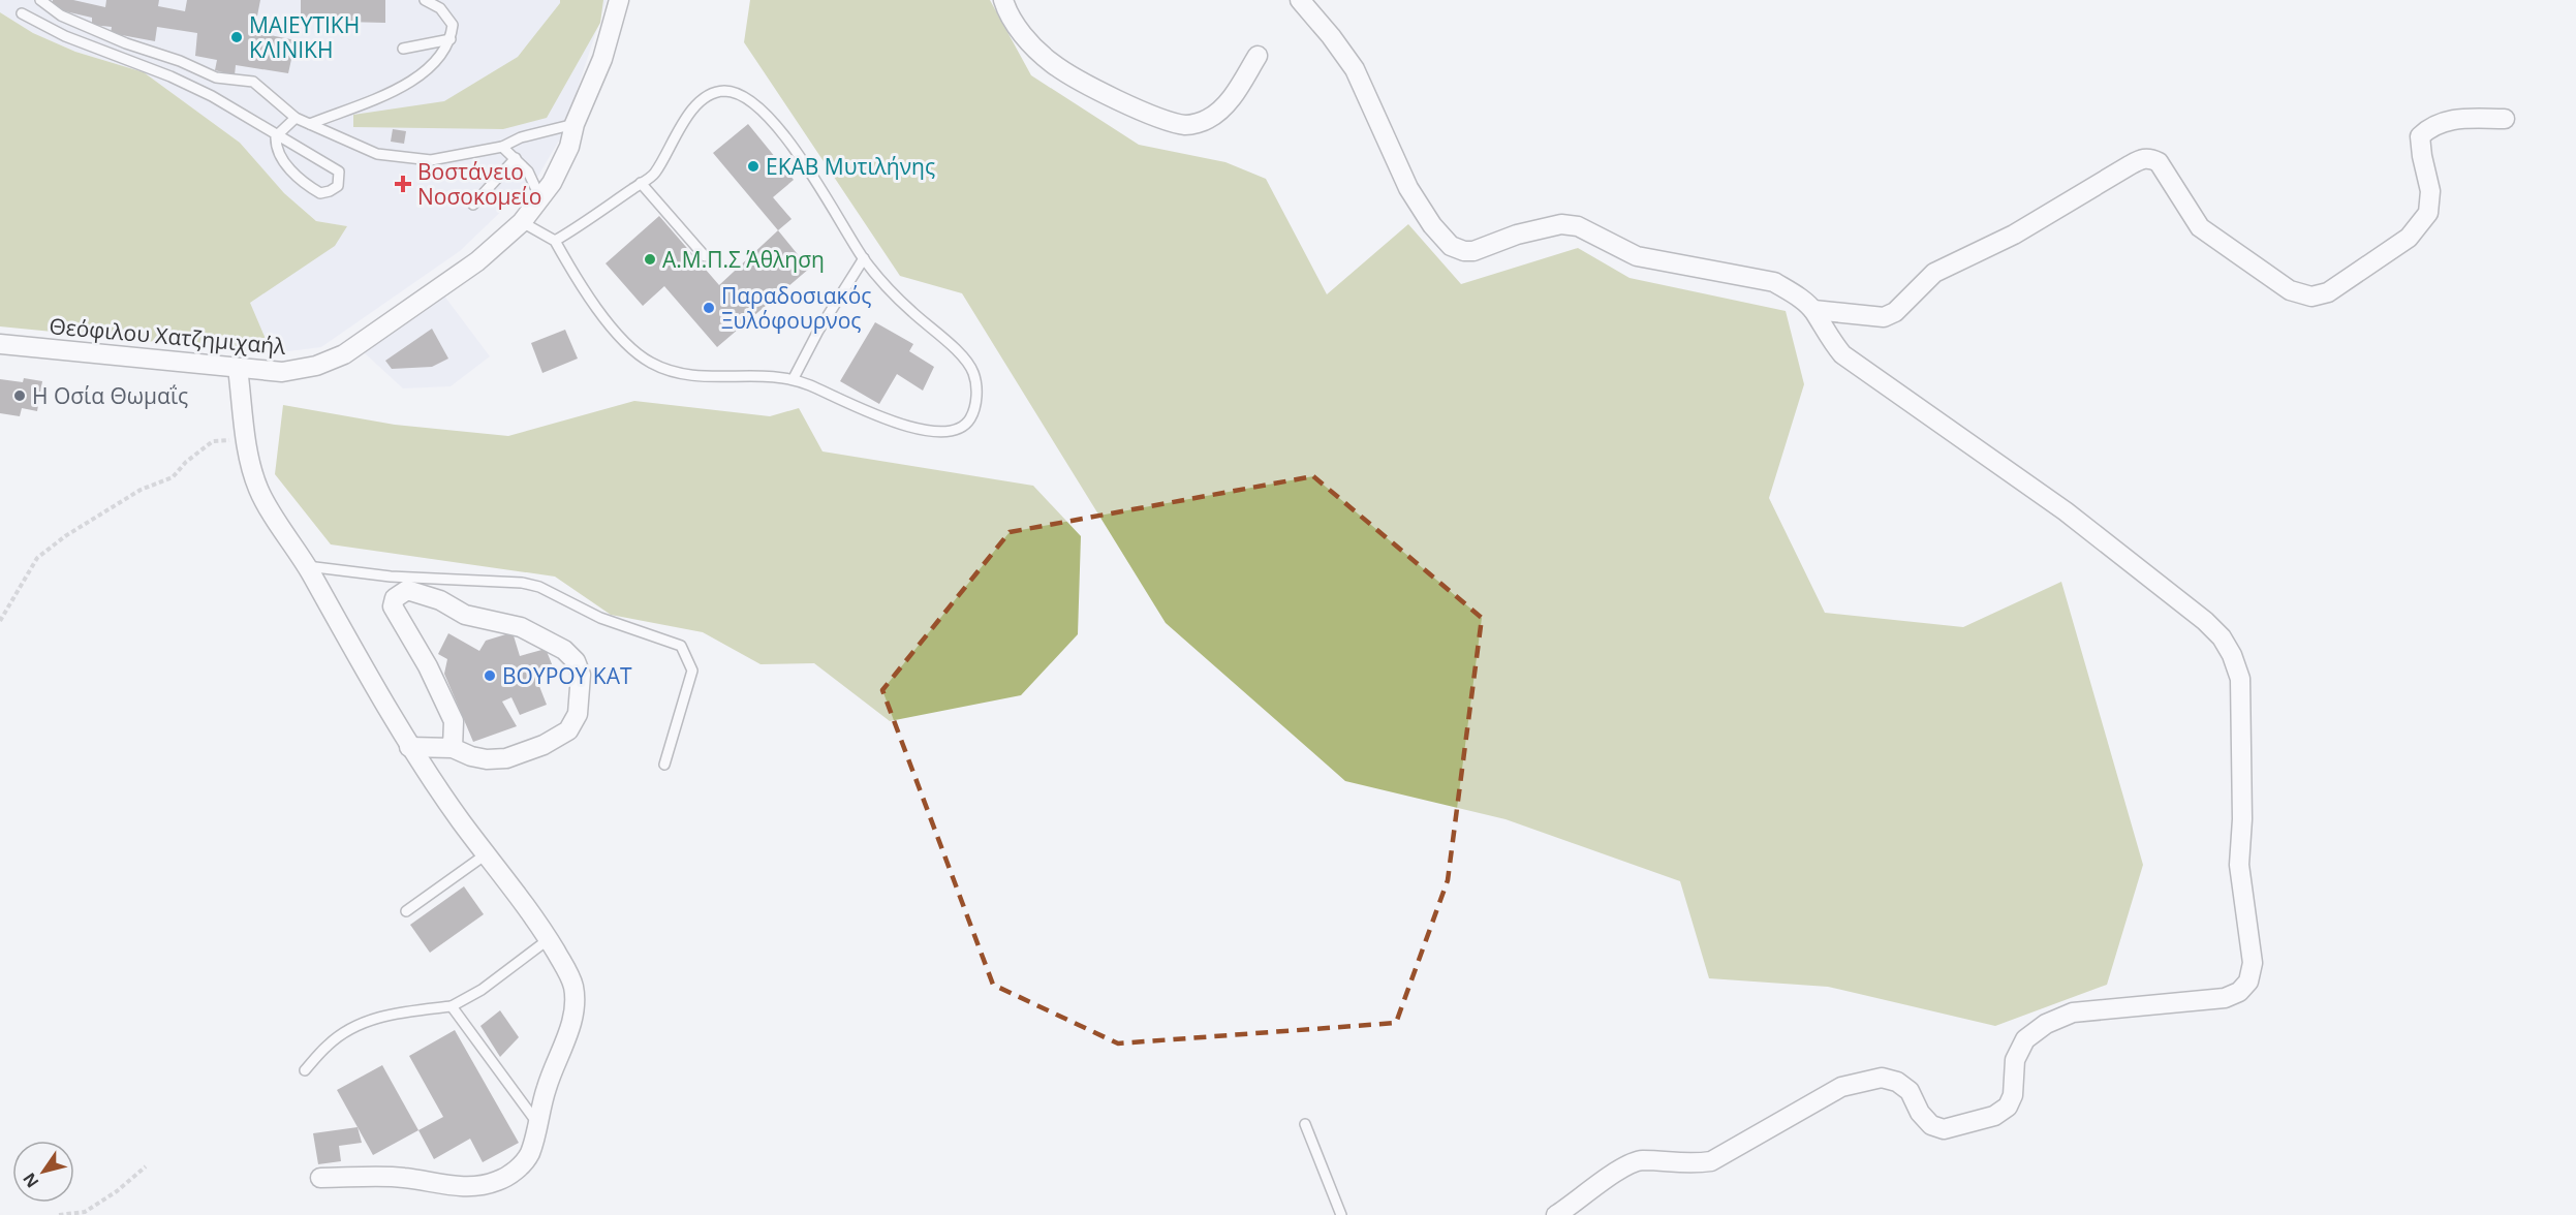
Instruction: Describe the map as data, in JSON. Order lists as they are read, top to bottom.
{
  "streets": {
    "street": ["Θεόφιλου Χατζημιχαήλ"]
  },
  "places": {
    "other": [
      "ΜΑΙΕΥΤΙΚΗ ΚΛΙΝΙΚΗ",
      "ΕΚΑΒ Μυτιλήνης",
      "Α.Μ.Π.Σ Άθληση",
      "Παραδοσιακός Ξυλόφουρνος",
      "Η Οσία Θωμαΐς",
      "ΒΟΥΡΟΥ ΚΑΤ"
    ],
    "health": ["Βοστάνειο Νοσοκομείο"]
  },
  "north": "bottom left"
}
